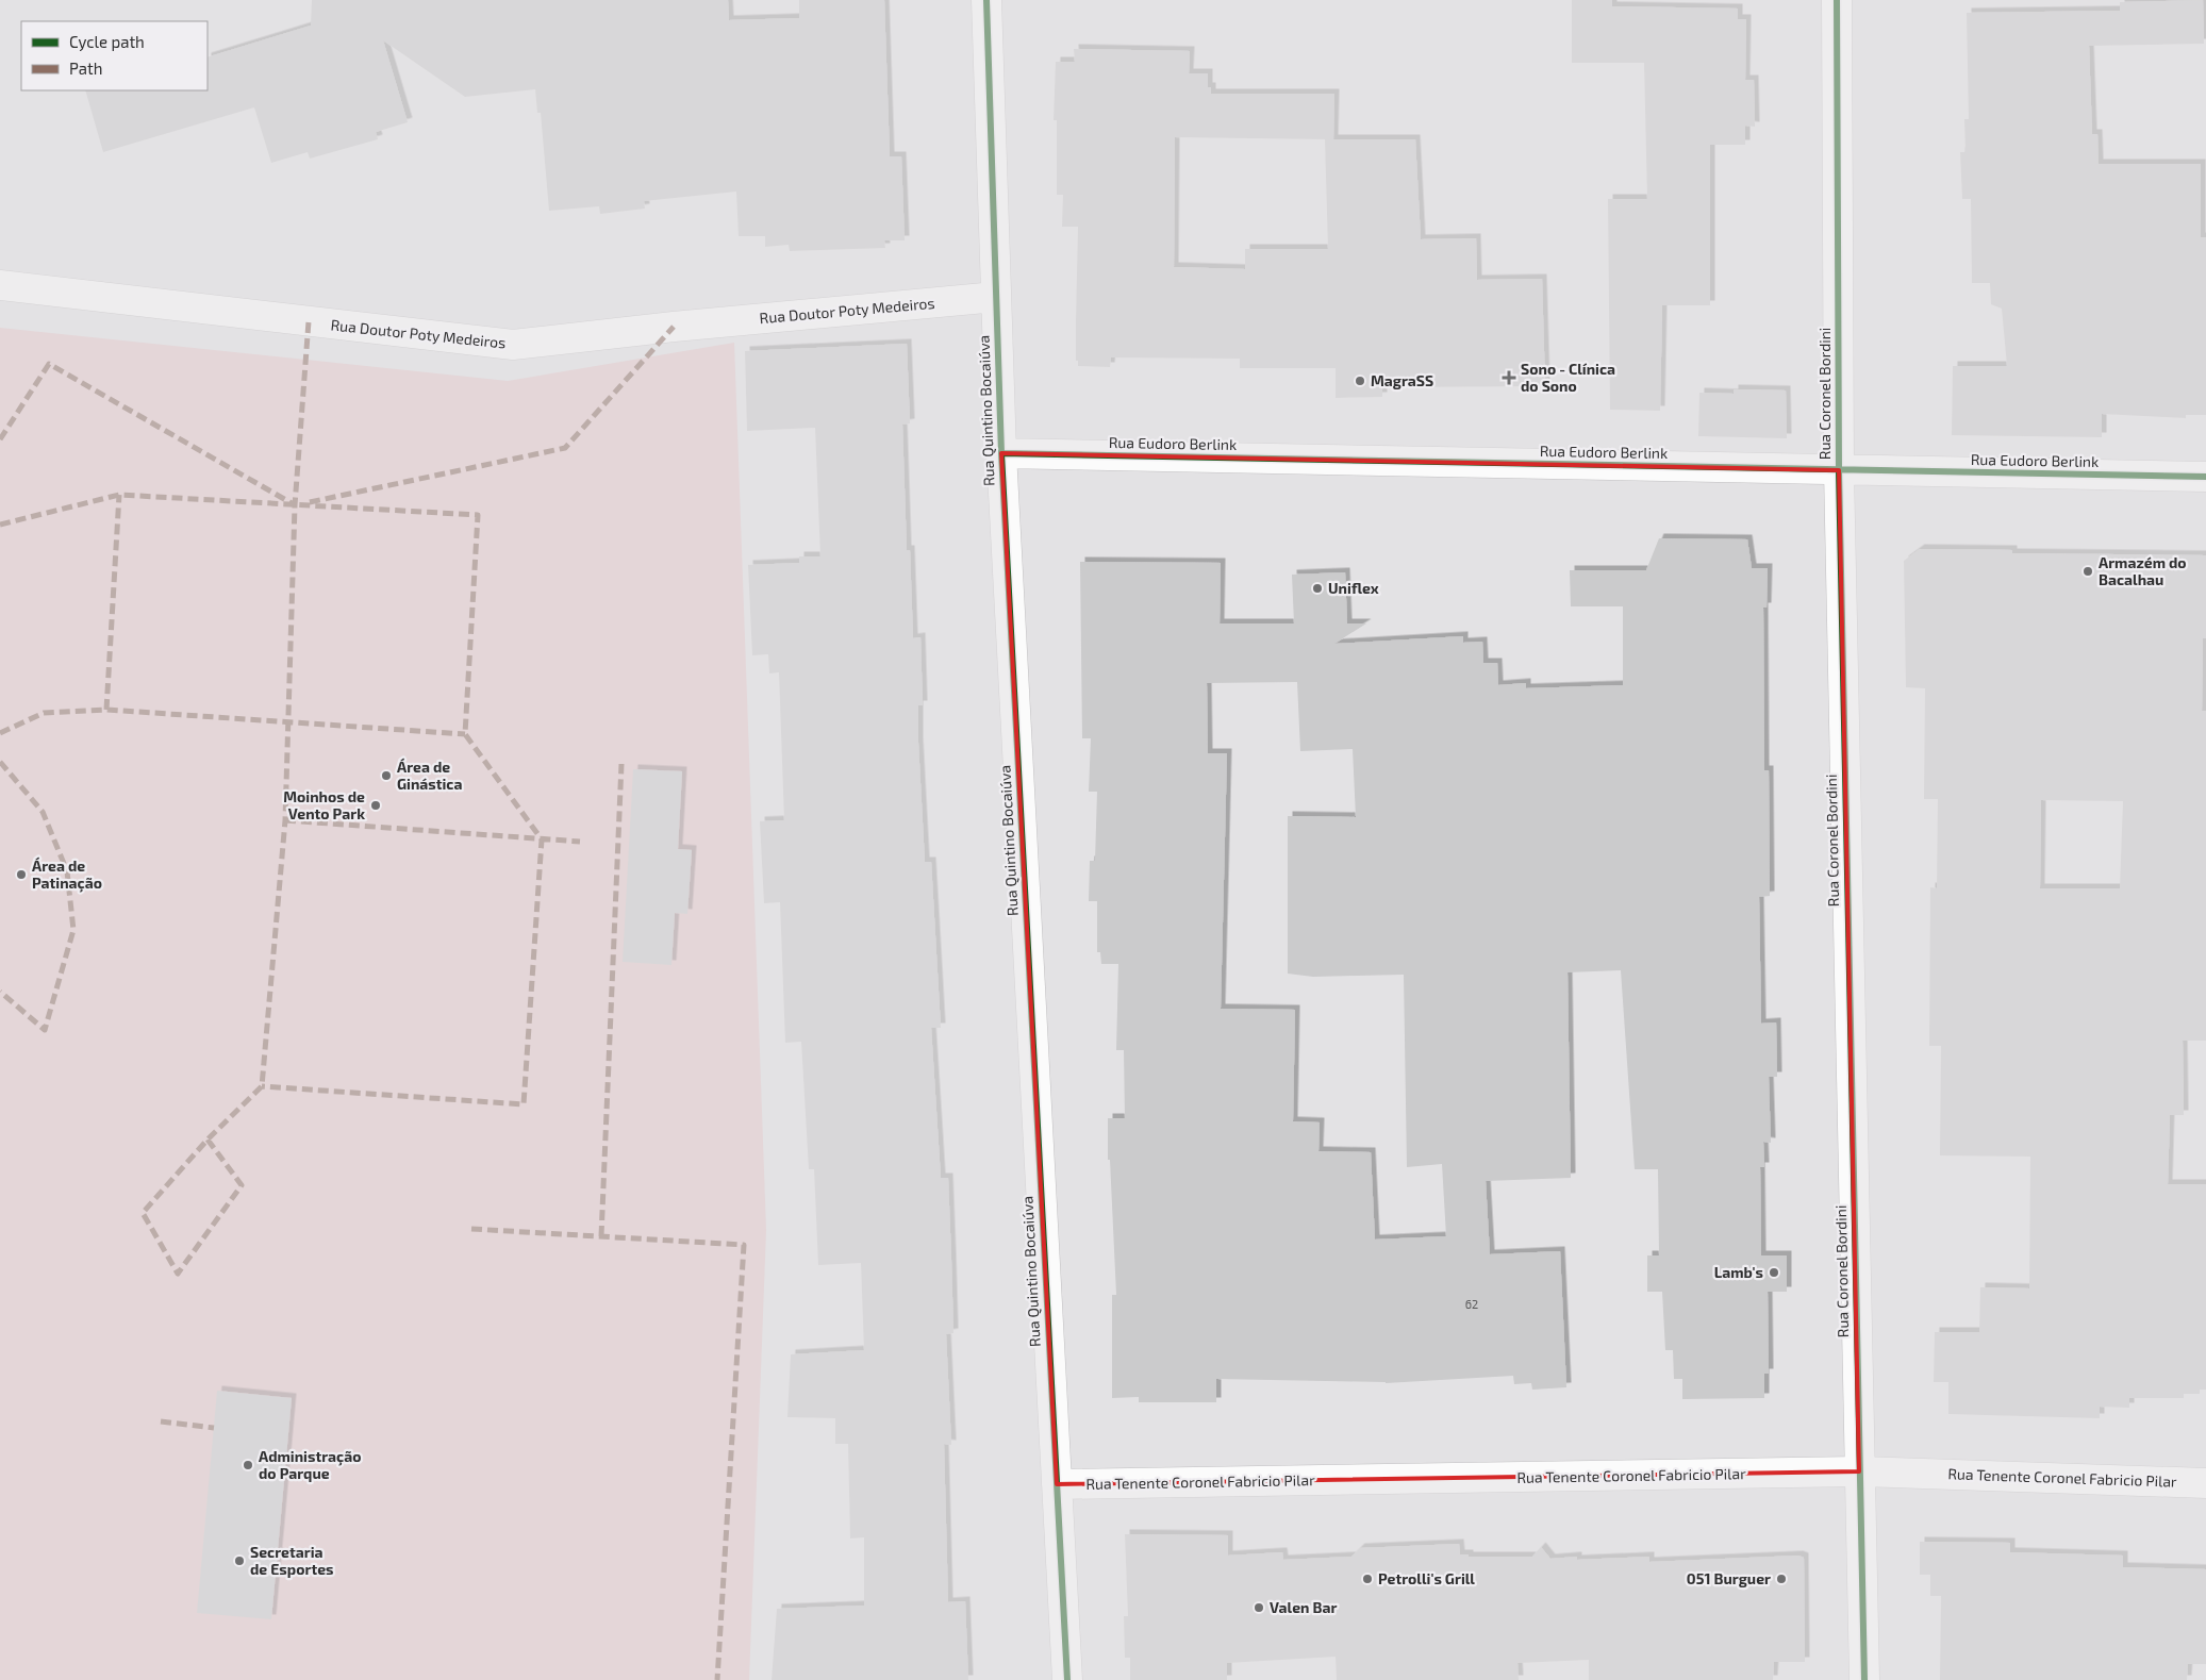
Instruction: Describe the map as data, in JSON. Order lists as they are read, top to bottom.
{
  "streets": {
    "street": [
      "Rua Doutor Poty Medeiros",
      "Rua Coronel Bordini",
      "Rua Quintino Bocaiúva",
      "Rua Eudoro Berlink",
      "Rua Tenente Coronel Fabricio Pilar"
    ]
  },
  "crossings": [
    ["Rua Doutor Poty Medeiros", "Rua Quintino Bocaiúva"],
    ["Rua Coronel Bordini", "Rua Eudoro Berlink"],
    ["Rua Coronel Bordini", "Rua Tenente Coronel Fabricio Pilar"],
    ["Rua Quintino Bocaiúva", "Rua Eudoro Berlink"],
    ["Rua Quintino Bocaiúva", "Rua Tenente Coronel Fabricio Pilar"]
  ],
  "places": {
    "health": ["Sono - Clínica do Sono"],
    "other": [
      "MagraSS",
      "Armazém do Bacalhau",
      "Uniflex",
      "Área de Ginástica",
      "Moinhos de Vento Park",
      "Área de Patinação",
      "Lamb's",
      "Administração do Parque",
      "Secretaria de Esportes",
      "Petrolli's Grill",
      "051 Burguer",
      "Valen Bar"
    ]
  },
  "house_numbers": ["62"],
  "legend": ["Cycle path", "Path"]
}
